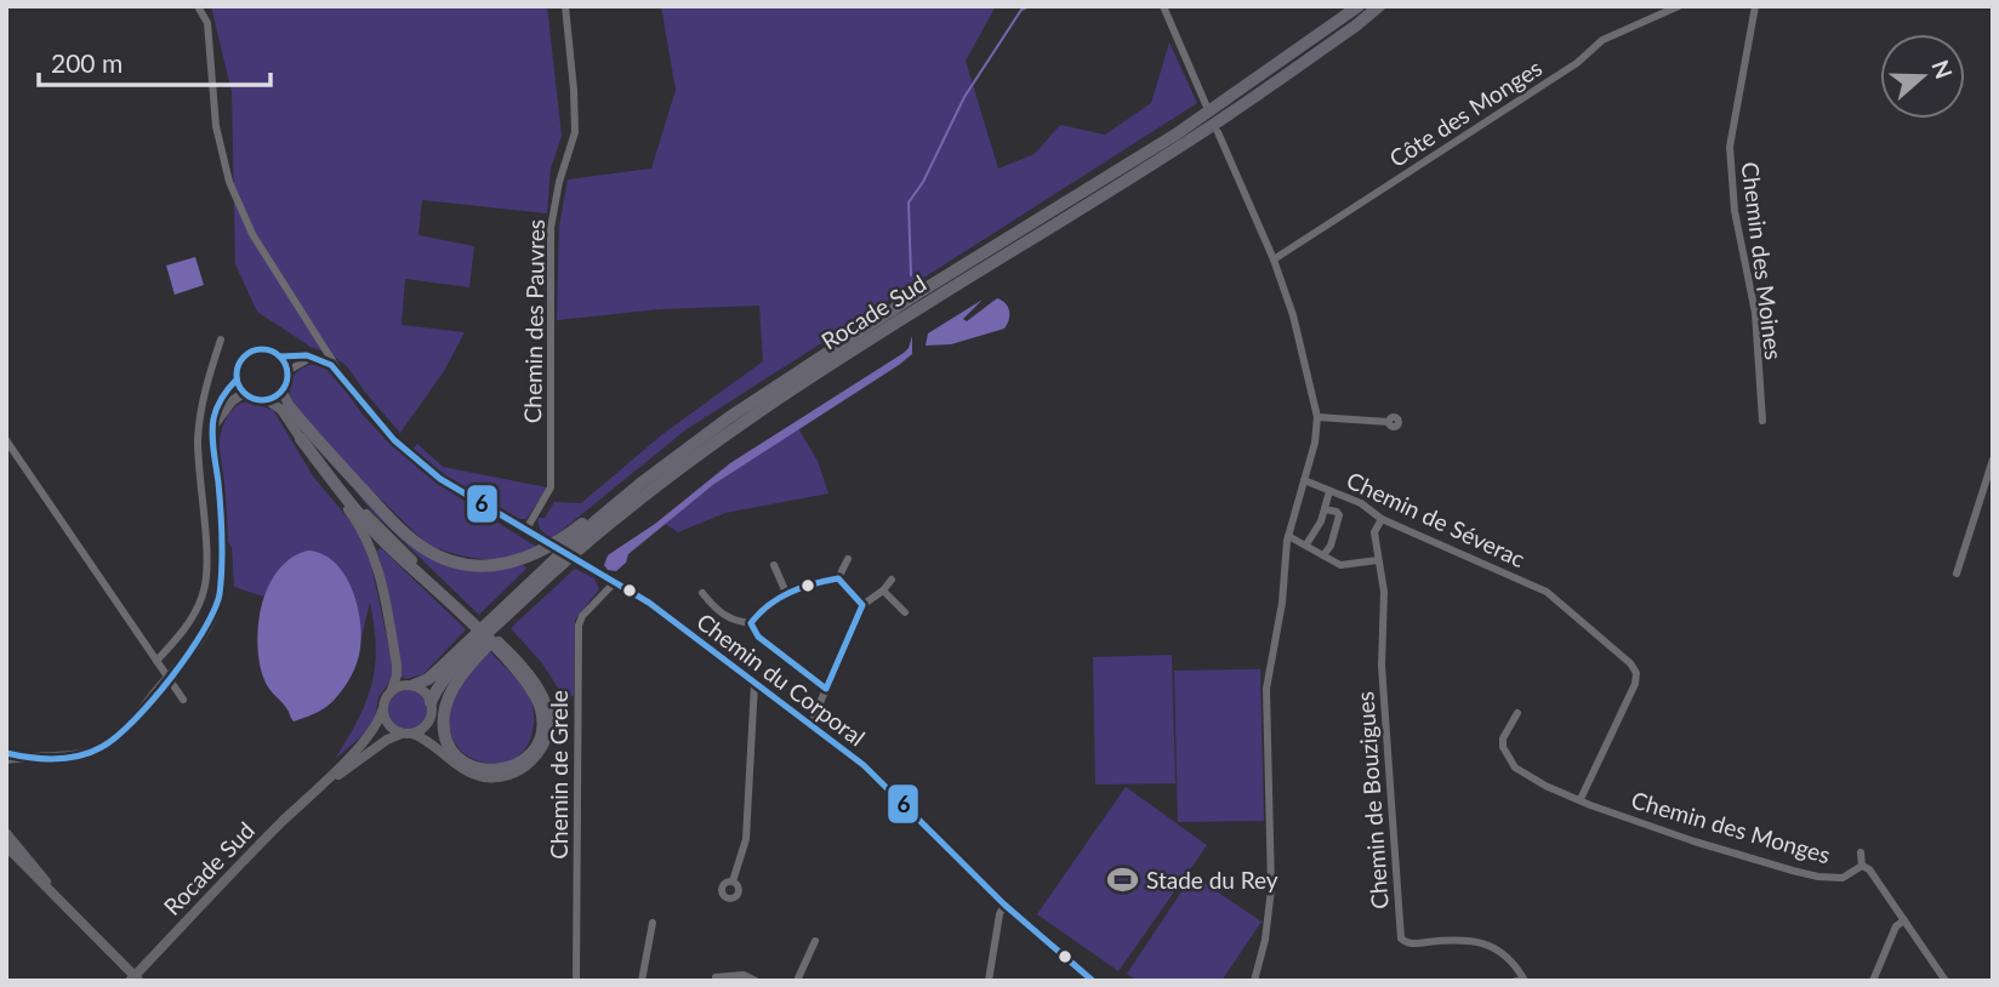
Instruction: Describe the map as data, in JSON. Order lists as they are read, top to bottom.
{
  "streets": {
    "highway": ["Rocade Sud"],
    "street": [
      "Côte des Monges",
      "Chemin des Moines",
      "Chemin des Pauvres",
      "Chemin de Séverac",
      "Chemin du Corporal",
      "Chemin de Grele",
      "Chemin de Bouzigues",
      "Chemin des Monges"
    ]
  },
  "crossings": [
    ["Chemin de Séverac", "Chemin de Bouzigues"],
    ["Chemin de Séverac", "Chemin des Monges"],
    ["Chemin du Corporal", "Chemin de Grele"]
  ],
  "places": {
    "sports": ["Stade du Rey"]
  },
  "lines": ["transit line 6"],
  "scale_bar": "200 m",
  "north": "right"
}
